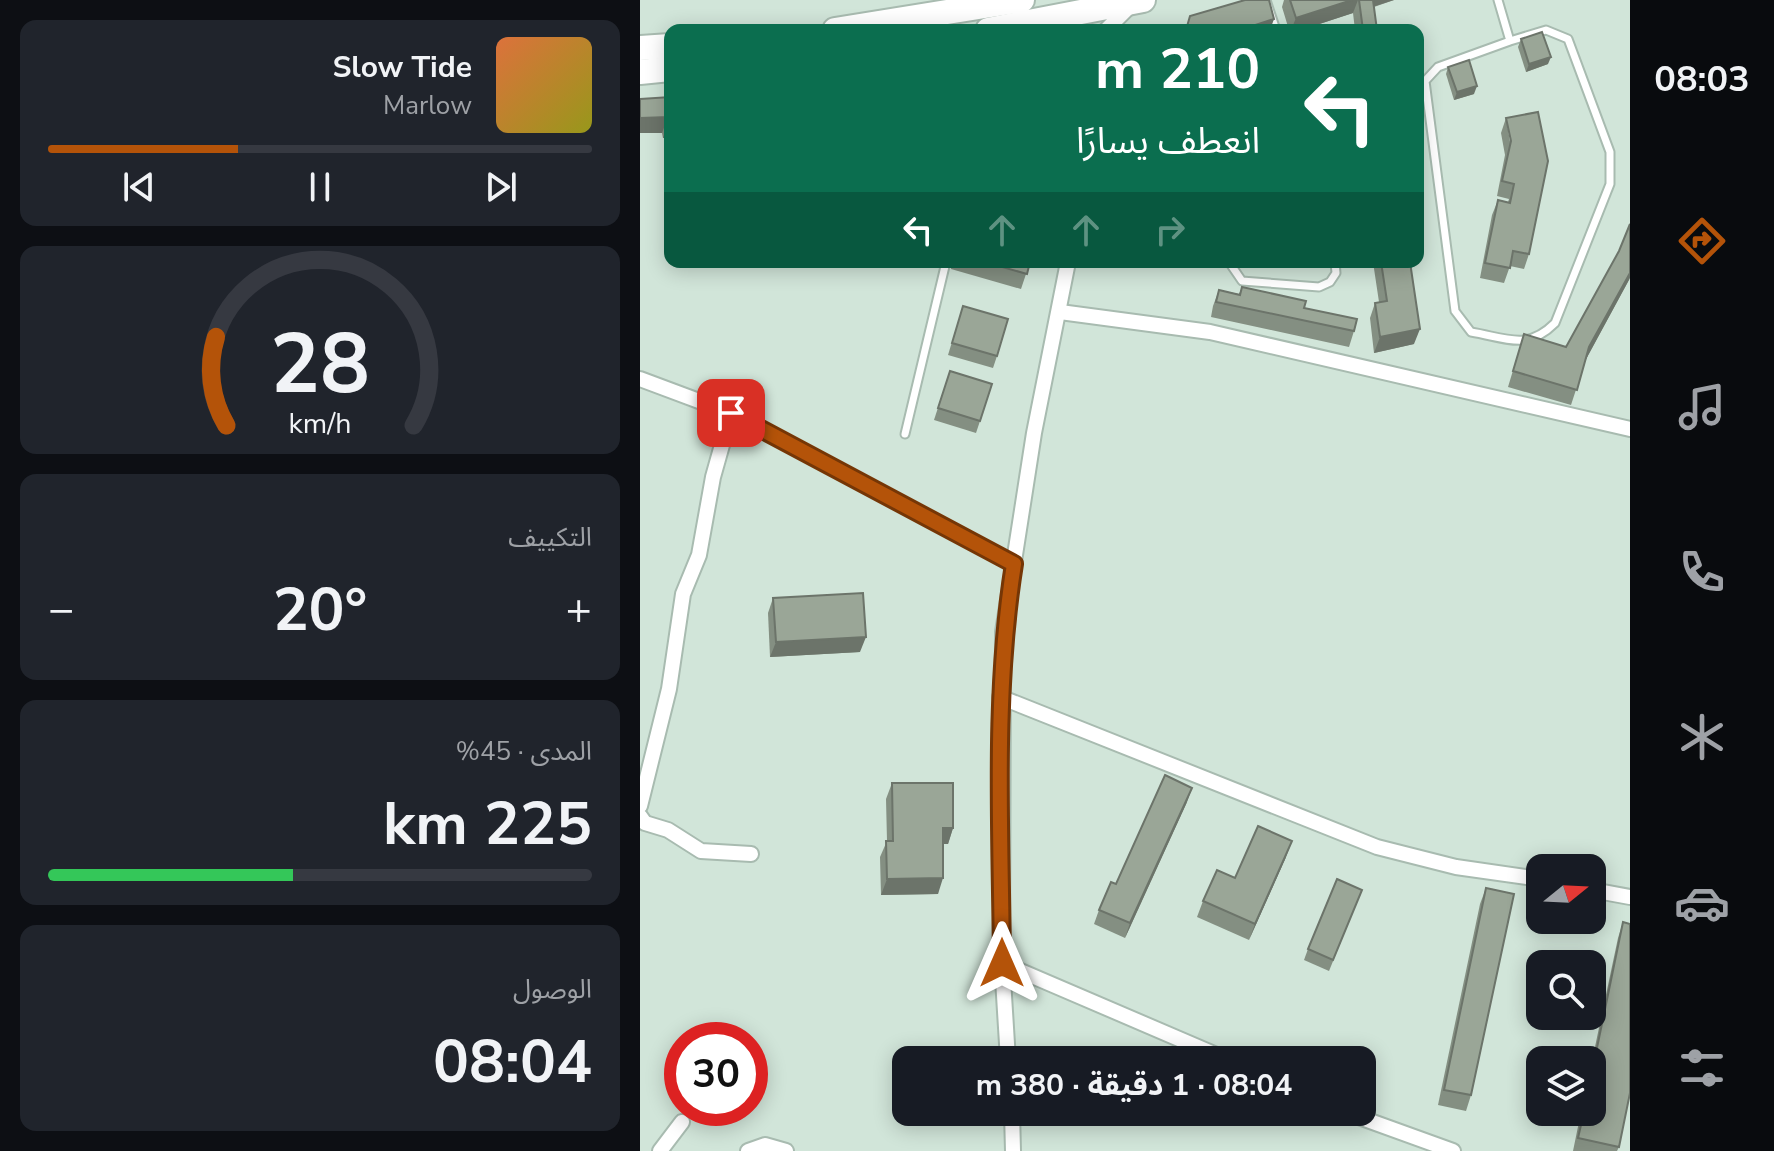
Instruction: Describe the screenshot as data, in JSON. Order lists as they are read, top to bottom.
{
  "north": "right",
  "page": {
    "tabs": "08:03",
    "turn": ["210 m", "انعطف يسارًا"],
    "song": ["Slow Tide", "Marlow"],
    "tile": [
      "التكييف",
      ["المدى · 45%", "225 km"],
      ["الوصول", "08:04"]
    ],
    "heat": ["−", "20°", "+"],
    "limit": "30",
    "trip": "08:04 · 1 دقيقة · 380 m",
    "gauge": ["28", "km/h"]
  }
}
